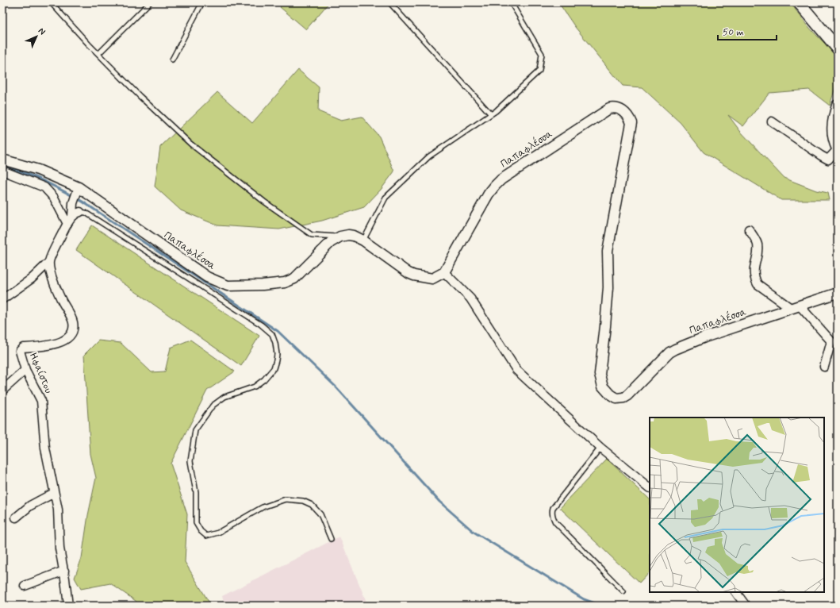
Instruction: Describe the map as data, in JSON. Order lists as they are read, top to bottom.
{
  "streets": {
    "street": ["Παπαφλέσσα", "Ηφαίστου"]
  },
  "scale_bar": "50 m",
  "north": "top right"
}
